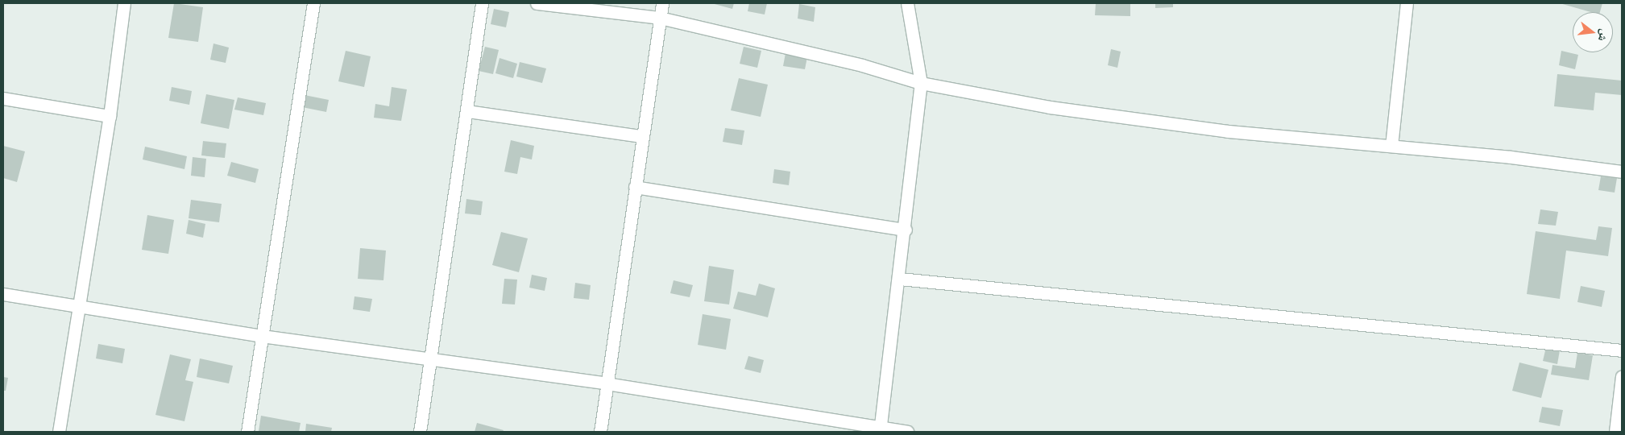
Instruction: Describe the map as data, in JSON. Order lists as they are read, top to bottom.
{
  "north": "right"
}
